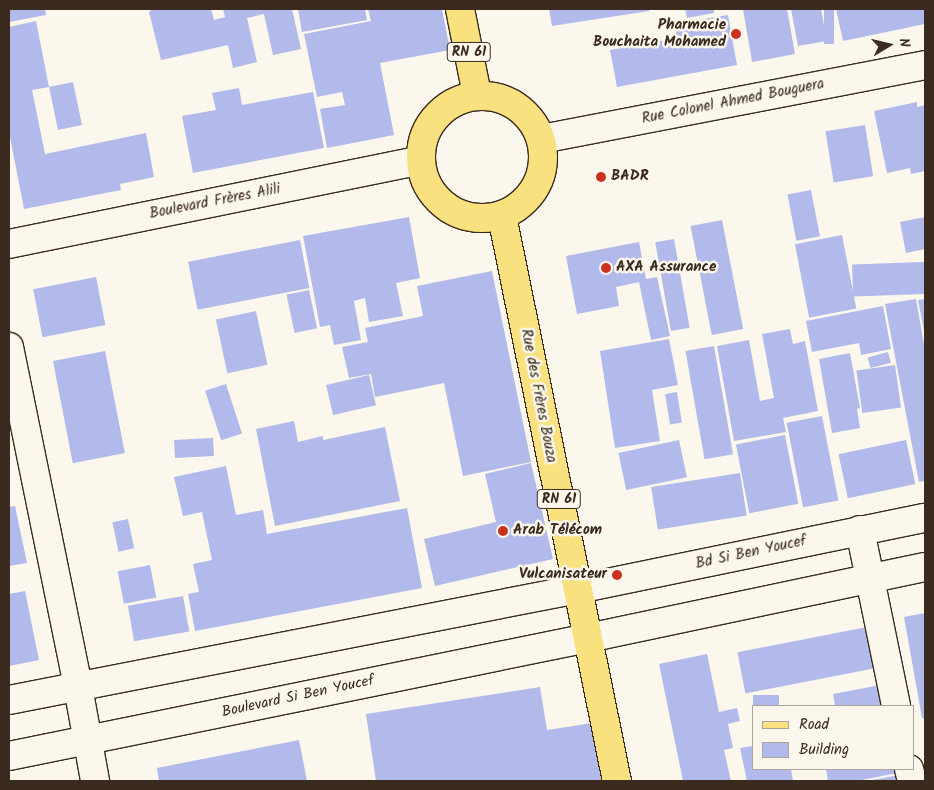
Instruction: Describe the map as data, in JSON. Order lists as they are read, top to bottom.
{
  "streets": {
    "main road": ["RN 61", "Rue des Frères Bouza"],
    "street": [
      "Rue Colonel Ahmed Bouguera",
      "Boulevard Frères Alili",
      "Bd Si Ben Youcef",
      "Boulevard Si Ben Youcef"
    ]
  },
  "crossings": [
    ["RN 61", "Rue Colonel Ahmed Bouguera"],
    ["RN 61", "Boulevard Frères Alili"],
    ["RN 61", "Rue des Frères Bouza"],
    ["Rue Colonel Ahmed Bouguera", "Boulevard Frères Alili"],
    ["Rue Colonel Ahmed Bouguera", "Rue des Frères Bouza"],
    ["Boulevard Frères Alili", "Rue des Frères Bouza"],
    ["Rue des Frères Bouza", "Bd Si Ben Youcef"],
    ["Rue des Frères Bouza", "Boulevard Si Ben Youcef"]
  ],
  "places": [
    "Pharmacie Bouchaita Mohamed",
    "BADR",
    "AXA Assurance",
    "Arab Télécom",
    "Vulcanisateur"
  ],
  "legend": ["Road", "Building"],
  "north": "right"
}
